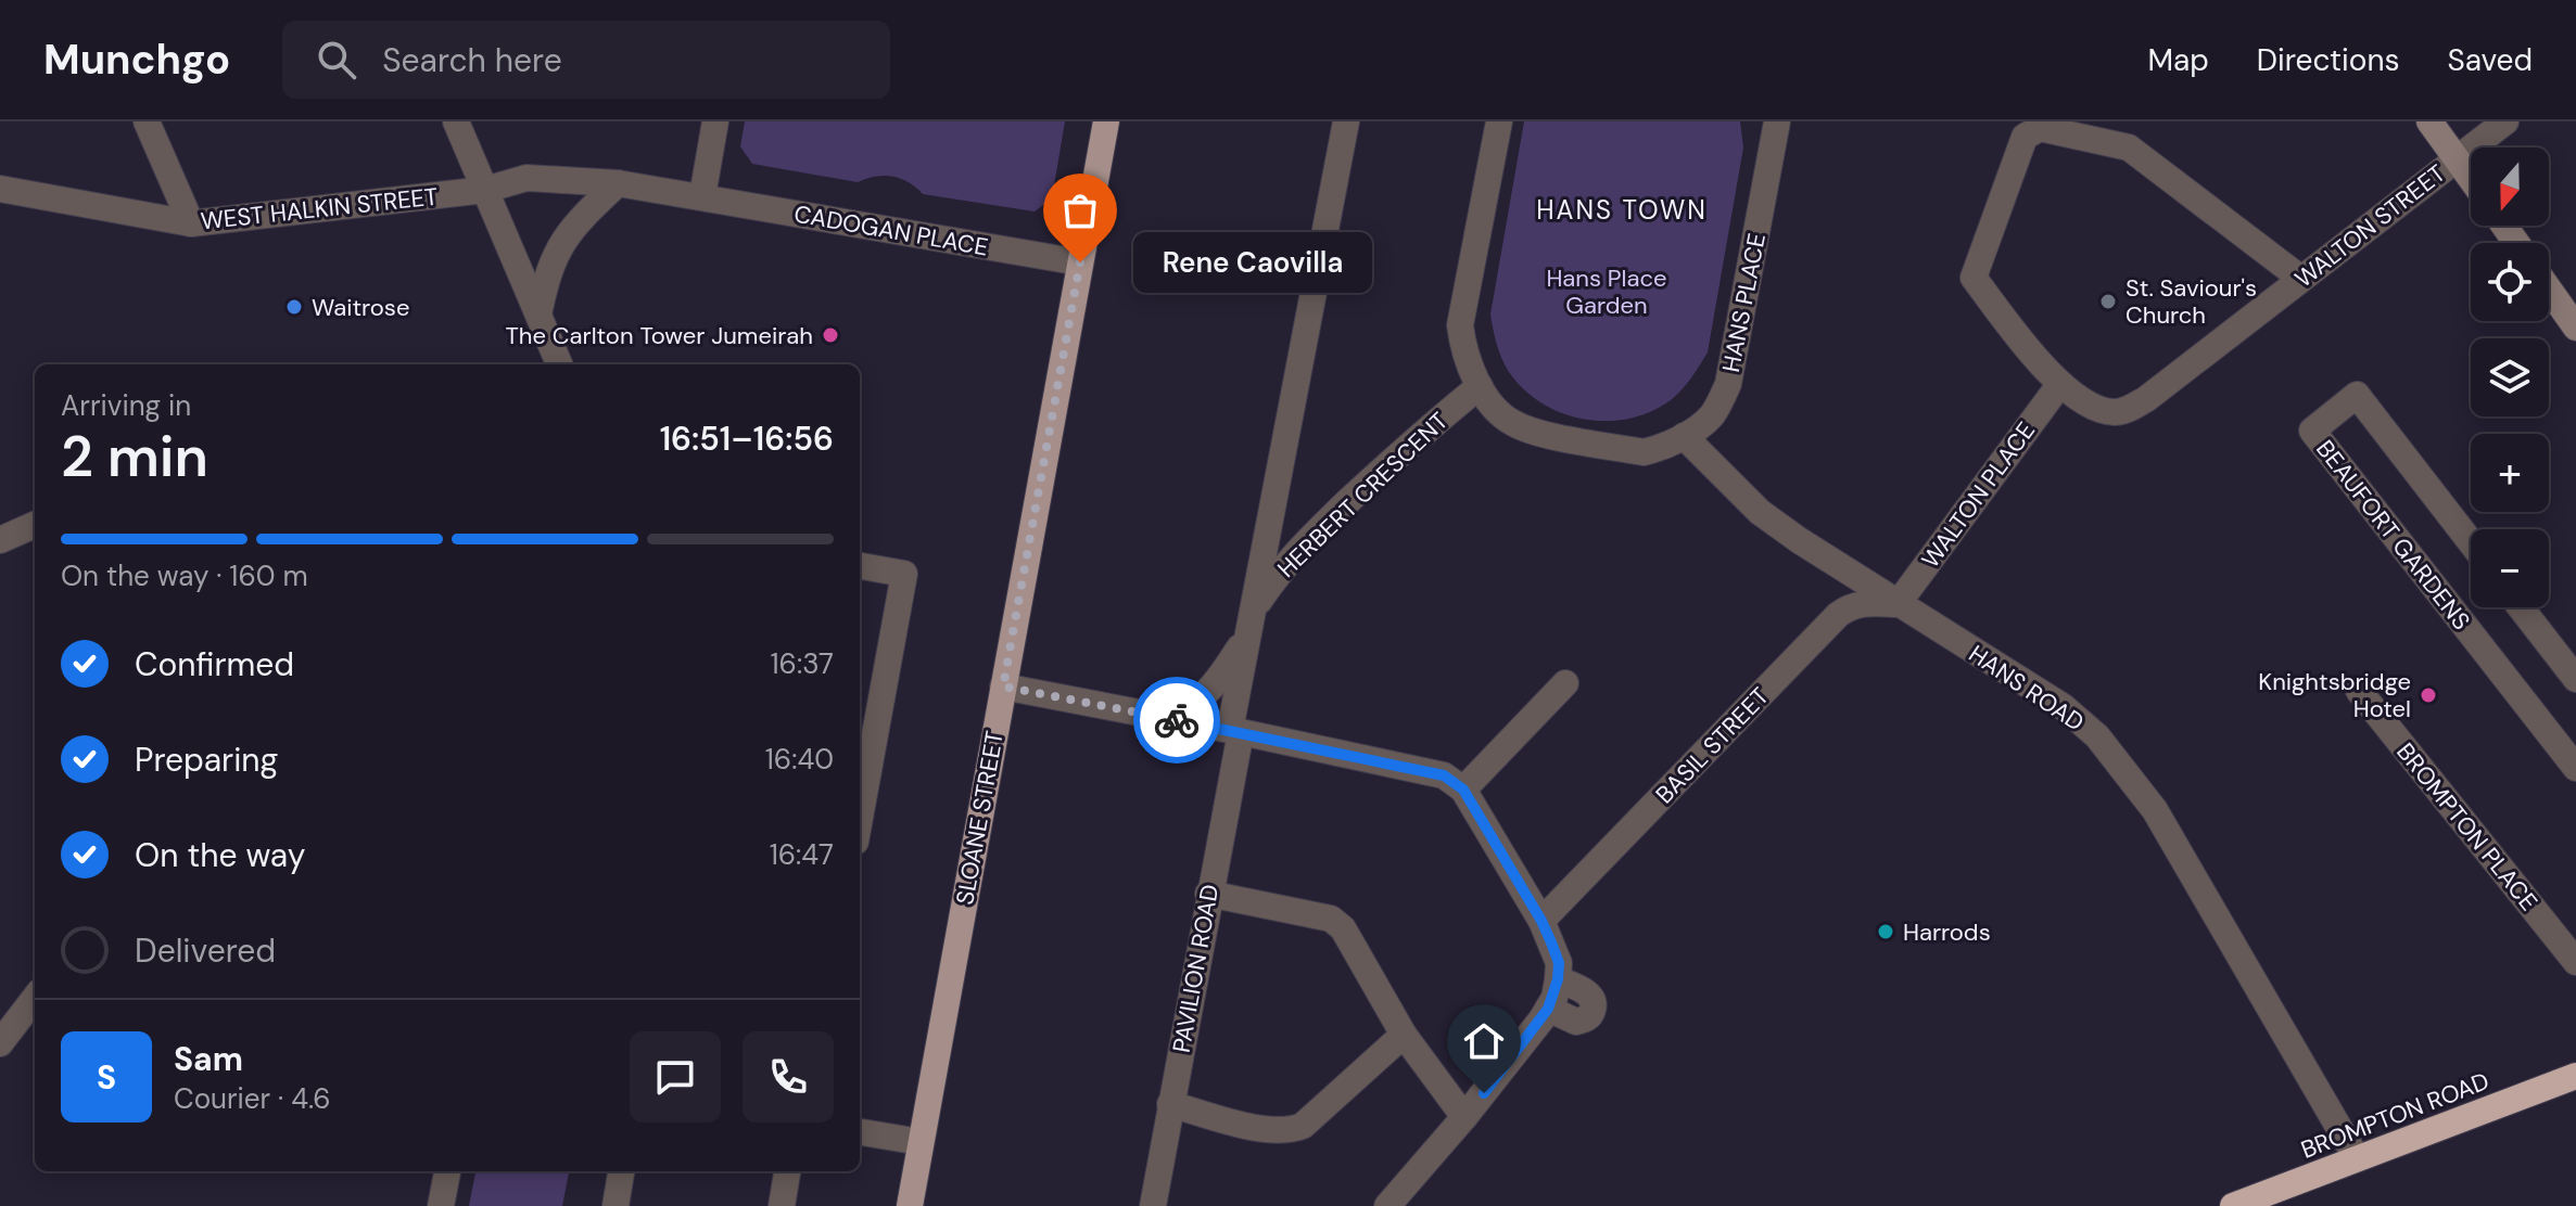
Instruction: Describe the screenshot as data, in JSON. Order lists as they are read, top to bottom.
{
  "streets": {
    "highway": ["BROMPTON ROAD"],
    "main road": ["SLOANE STREET"],
    "street": [
      "WEST HALKIN STREET",
      "WALTON STREET",
      "CADOGAN PLACE",
      "HANS PLACE",
      "HERBERT CRESCENT",
      "WALTON PLACE",
      "BEAUFORT GARDENS",
      "HANS ROAD",
      "BASIL STREET",
      "BROMPTON PLACE",
      "PAVILION ROAD"
    ]
  },
  "crossings": [
    ["WEST HALKIN STREET", "CADOGAN PLACE"],
    ["WALTON STREET", "WALTON PLACE"],
    ["CADOGAN PLACE", "SLOANE STREET"],
    ["HANS PLACE", "HERBERT CRESCENT"],
    ["HANS PLACE", "HANS ROAD"],
    ["HERBERT CRESCENT", "PAVILION ROAD"],
    ["WALTON PLACE", "HANS ROAD"],
    ["WALTON PLACE", "BASIL STREET"],
    ["HANS ROAD", "BASIL STREET"],
    ["HANS ROAD", "BROMPTON ROAD"]
  ],
  "districts": ["HANS TOWN"],
  "parks": ["Hans Place Garden"],
  "places": [
    "Rene Caovilla",
    "St. Saviour's Church",
    "Waitrose",
    "The Carlton Tower Jumeirah",
    "Knightsbridge Hotel",
    "Harrods"
  ],
  "north": "bottom",
  "page": {
    "header": "Munchgo",
    "search": "Search here",
    "nav": ["Map", "Directions", "Saved"],
    "map_buttons": ["+", "−"],
    "bubble": "Rene Caovilla",
    "heading": ["2 min", "Arriving in", "16:51–16:56"],
    "panel": ["Sam", "Courier · 4.6"],
    "bar": "On the way · 160 m",
    "list": [
      ["Confirmed", "16:37"],
      ["Preparing", "16:40"],
      ["On the way", "16:47"],
      "Delivered"
    ],
    "round": "S"
  }
}
